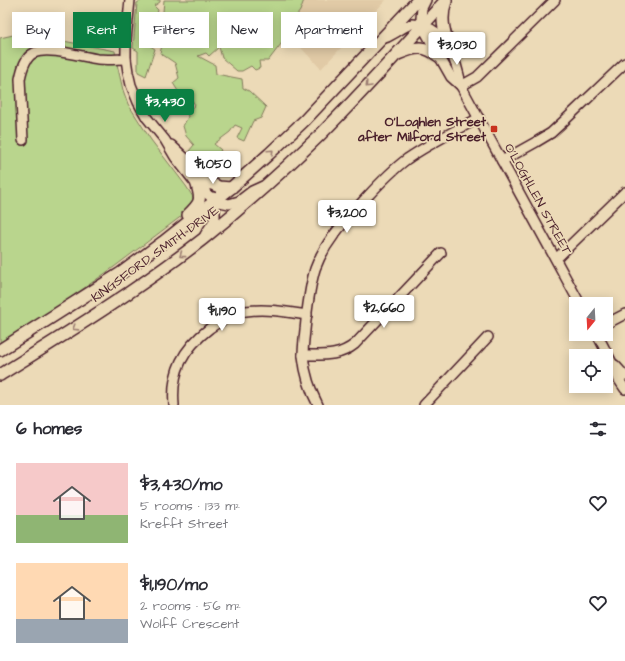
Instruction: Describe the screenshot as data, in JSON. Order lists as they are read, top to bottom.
{
  "streets": {
    "main road": ["KINGSFORD SMITH DRIVE"],
    "street": ["O'LOGHLEN STREET"]
  },
  "crossings": [
    ["O'LOGHLEN STREET", "KINGSFORD SMITH DRIVE"]
  ],
  "places": {
    "transit": ["O'Loghlen Street after Milford Street"]
  },
  "north": "bottom",
  "page": {
    "chip": [
      "Buy",
      "Rent",
      "Filters",
      "New",
      "Apartment"
    ],
    "price": [
      "$3,030",
      "$3,430",
      "$1,050",
      "$3,200",
      "$2,660",
      "$1,190"
    ],
    "heading": "6 homes",
    "list": [
      {
        "name": "$3,430/mo",
        "note": "5 rooms · 133 m² · Krefft Street"
      },
      {
        "name": "$1,190/mo",
        "note": "2 rooms · 56 m² · Wolff Crescent"
      }
    ]
  }
}
